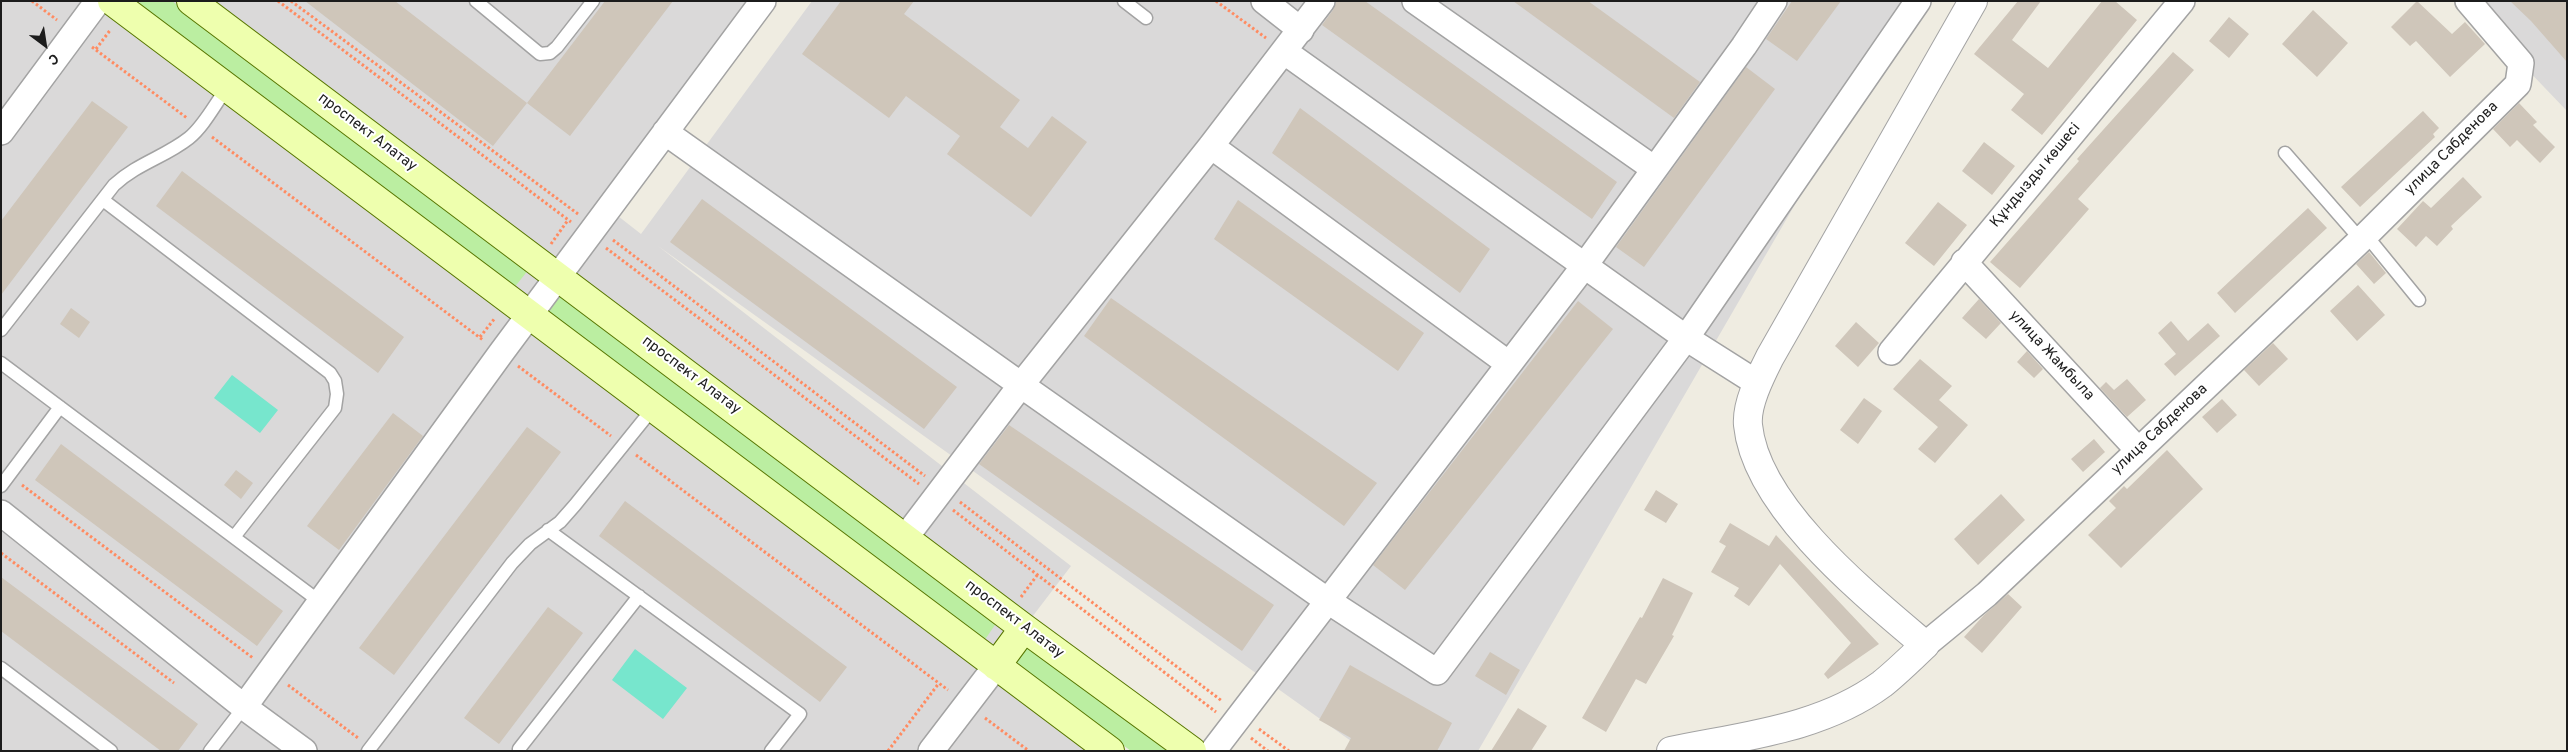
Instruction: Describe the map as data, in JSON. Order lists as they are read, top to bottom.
{
  "streets": {
    "main road": ["проспект Алатау"],
    "street": ["улица Сабденова", "Құндызды көшесі", "улица Жамбыла"]
  },
  "crossings": [
    ["улица Сабденова", "улица Жамбыла"],
    ["Құндызды көшесі", "улица Жамбыла"]
  ],
  "north": "bottom right"
}
